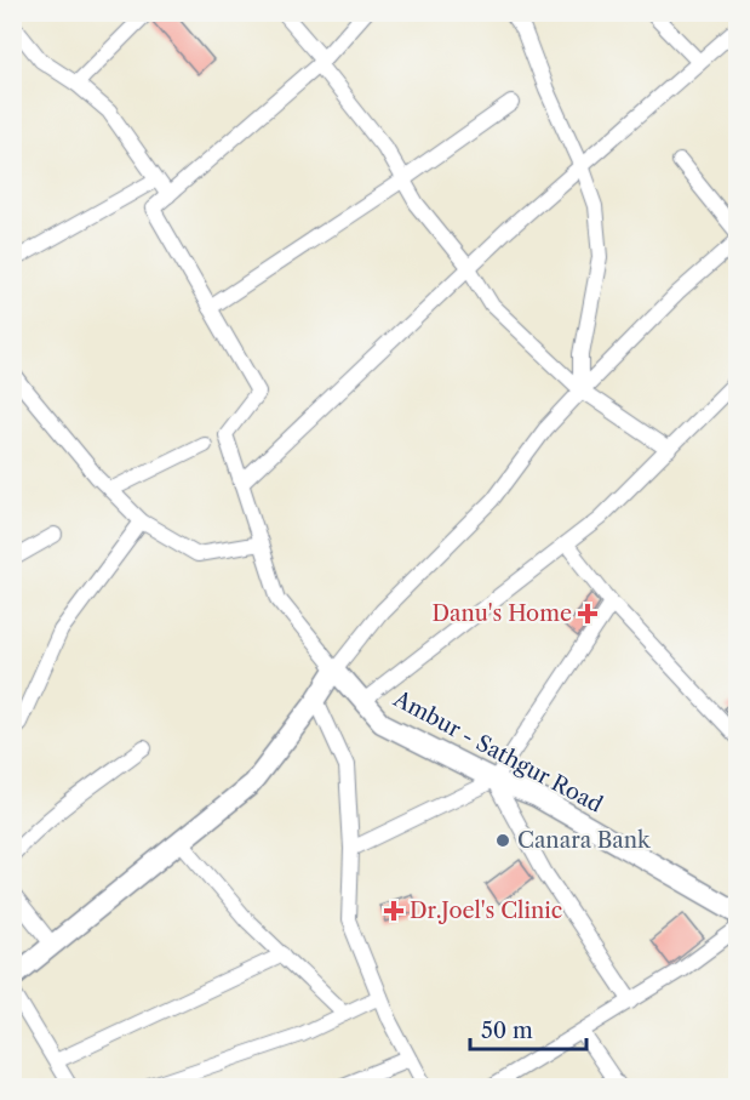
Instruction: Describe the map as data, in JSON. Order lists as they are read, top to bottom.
{
  "streets": {
    "main road": ["Ambur - Sathgur Road"]
  },
  "places": {
    "health": ["Danu's Home", "Dr.Joel's Clinic"],
    "other": ["Canara Bank"]
  },
  "scale_bar": "50 m"
}
